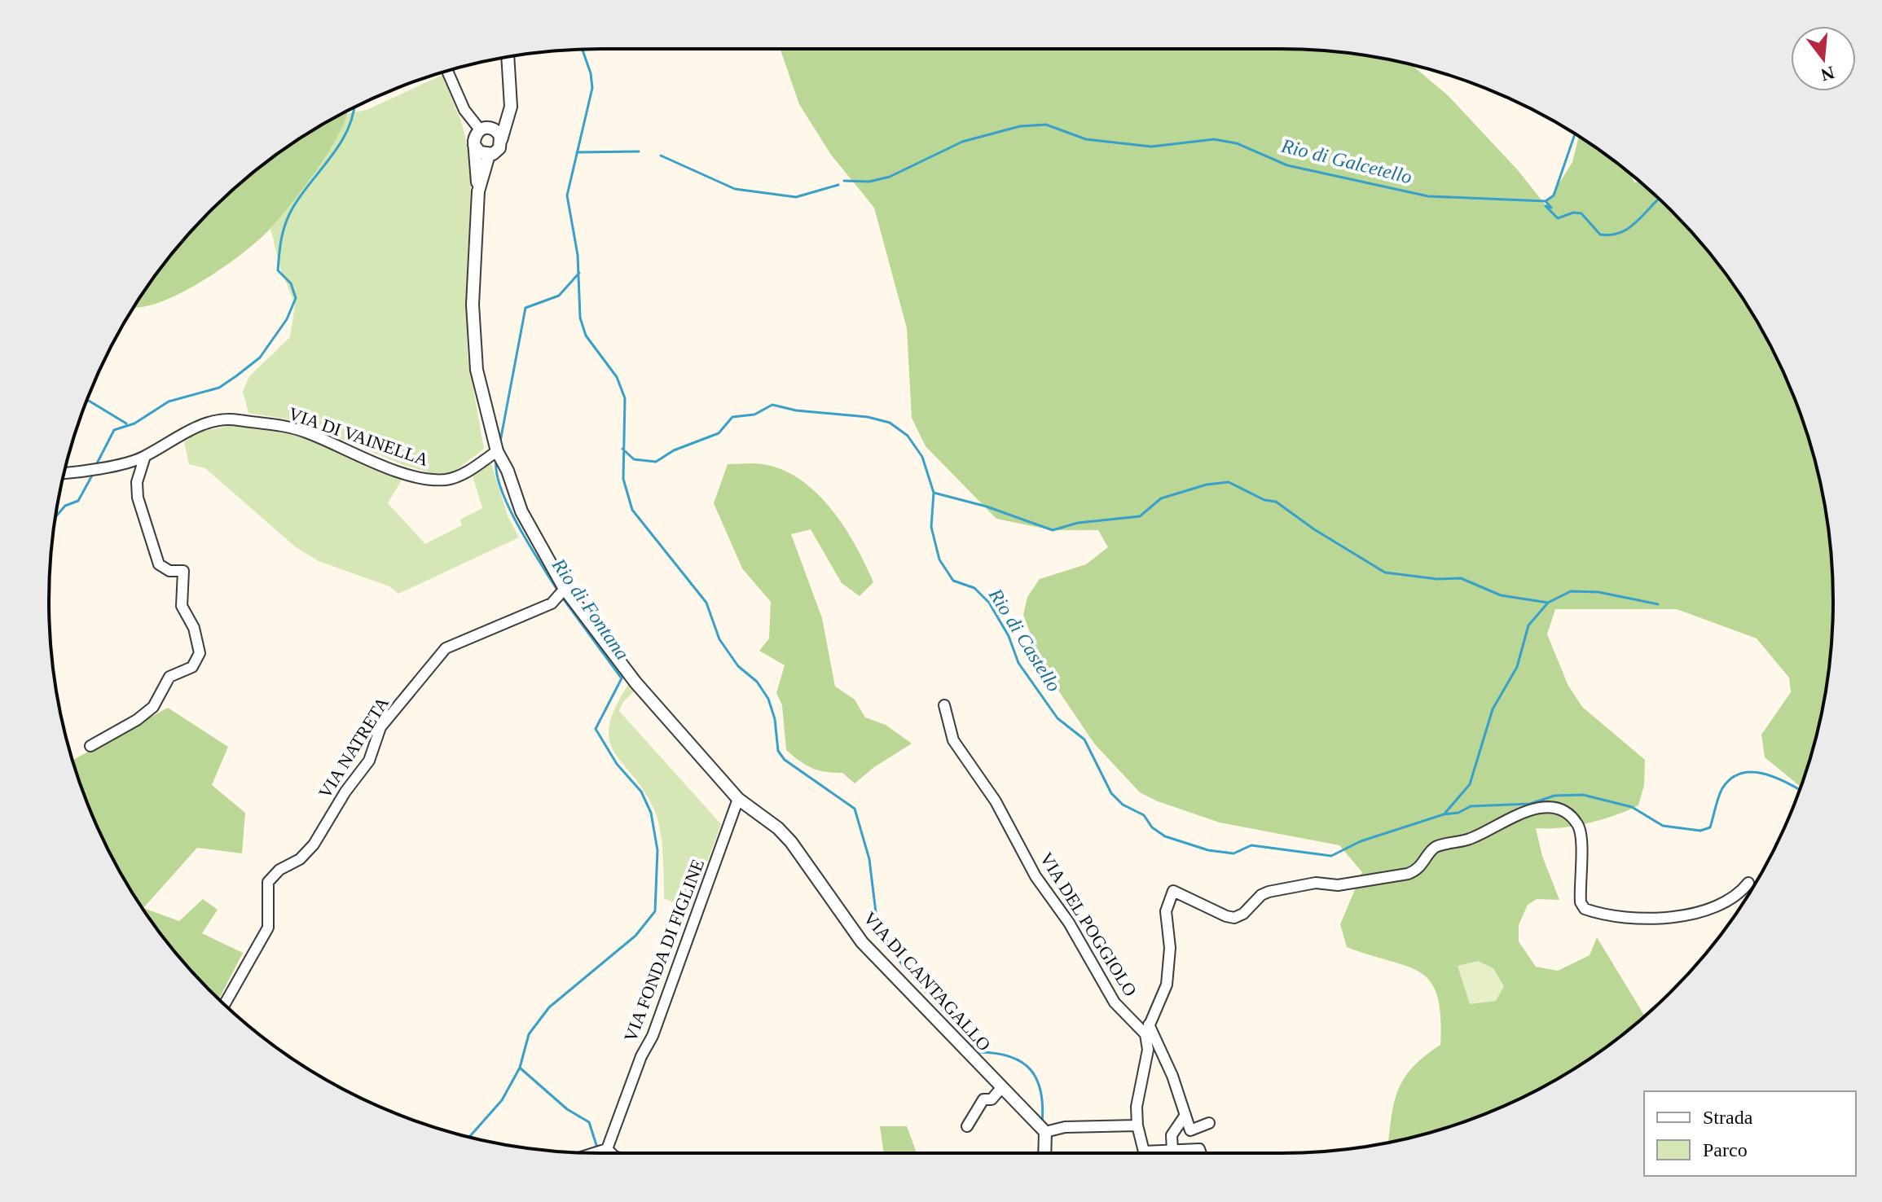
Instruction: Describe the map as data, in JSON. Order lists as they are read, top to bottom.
{
  "streets": {
    "street": [
      "VIA DI VAINELLA",
      "VIA NATRETA",
      "VIA DEL POGGIOLO",
      "VIA FONDA DI FIGLINE",
      "VIA DI CANTAGALLO"
    ]
  },
  "crossings": [
    ["VIA DI VAINELLA", "VIA DI CANTAGALLO"],
    ["VIA NATRETA", "VIA DI CANTAGALLO"],
    ["VIA FONDA DI FIGLINE", "VIA DI CANTAGALLO"]
  ],
  "water": ["Rio di Galcetello", "Rio di Fontana", "Rio di Castello"],
  "legend": ["Strada", "Parco"],
  "north": "bottom"
}
